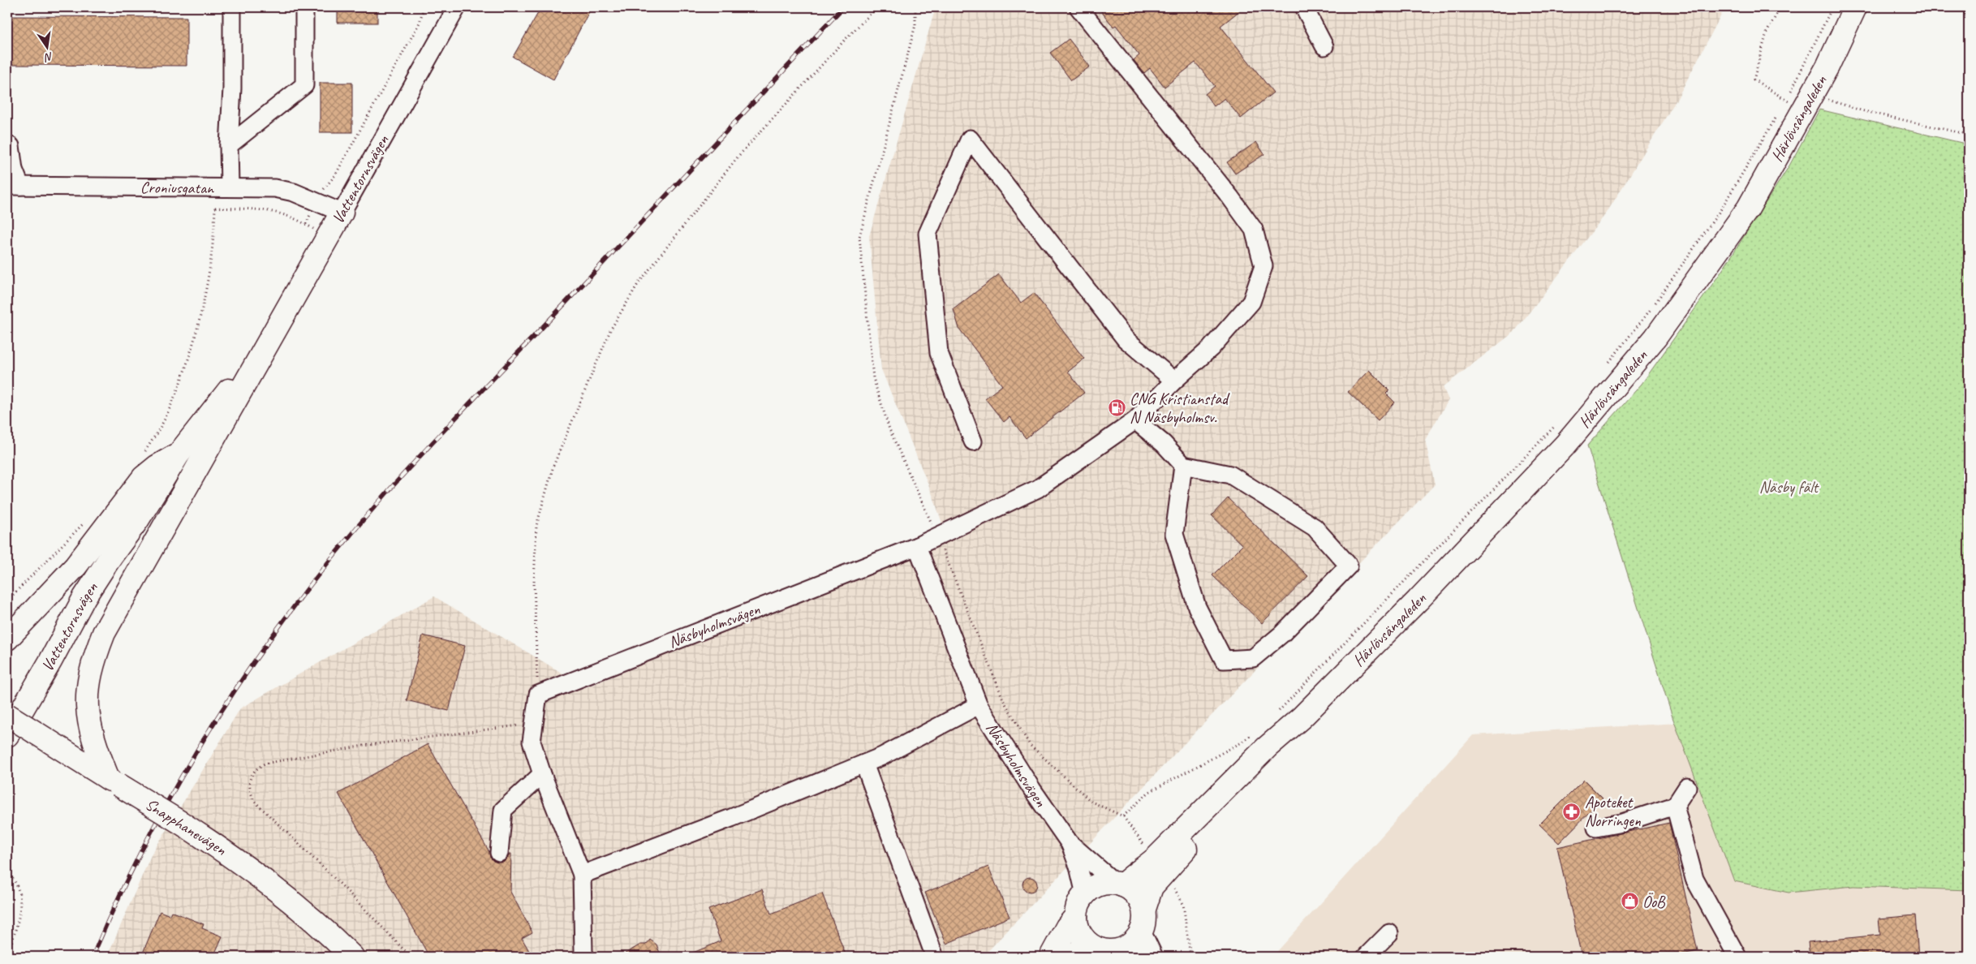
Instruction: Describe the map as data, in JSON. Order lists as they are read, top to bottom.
{
  "streets": {
    "main road": ["Härlövsängaleden", "Vattentornsvägen", "Snapphanevägen"],
    "street": ["Croniusgatan", "Näsbyholmsvägen"]
  },
  "crossings": [
    ["Härlövsängaleden", "Näsbyholmsvägen"],
    ["Vattentornsvägen", "Croniusgatan"]
  ],
  "parks": ["Näsby fält"],
  "places": {
    "fuel station": ["CNG Kristianstad N Näsbyholmsv."],
    "pharmacy": ["Apoteket Norringen"],
    "shop": ["ÖoB"]
  },
  "north": "bottom"
}
